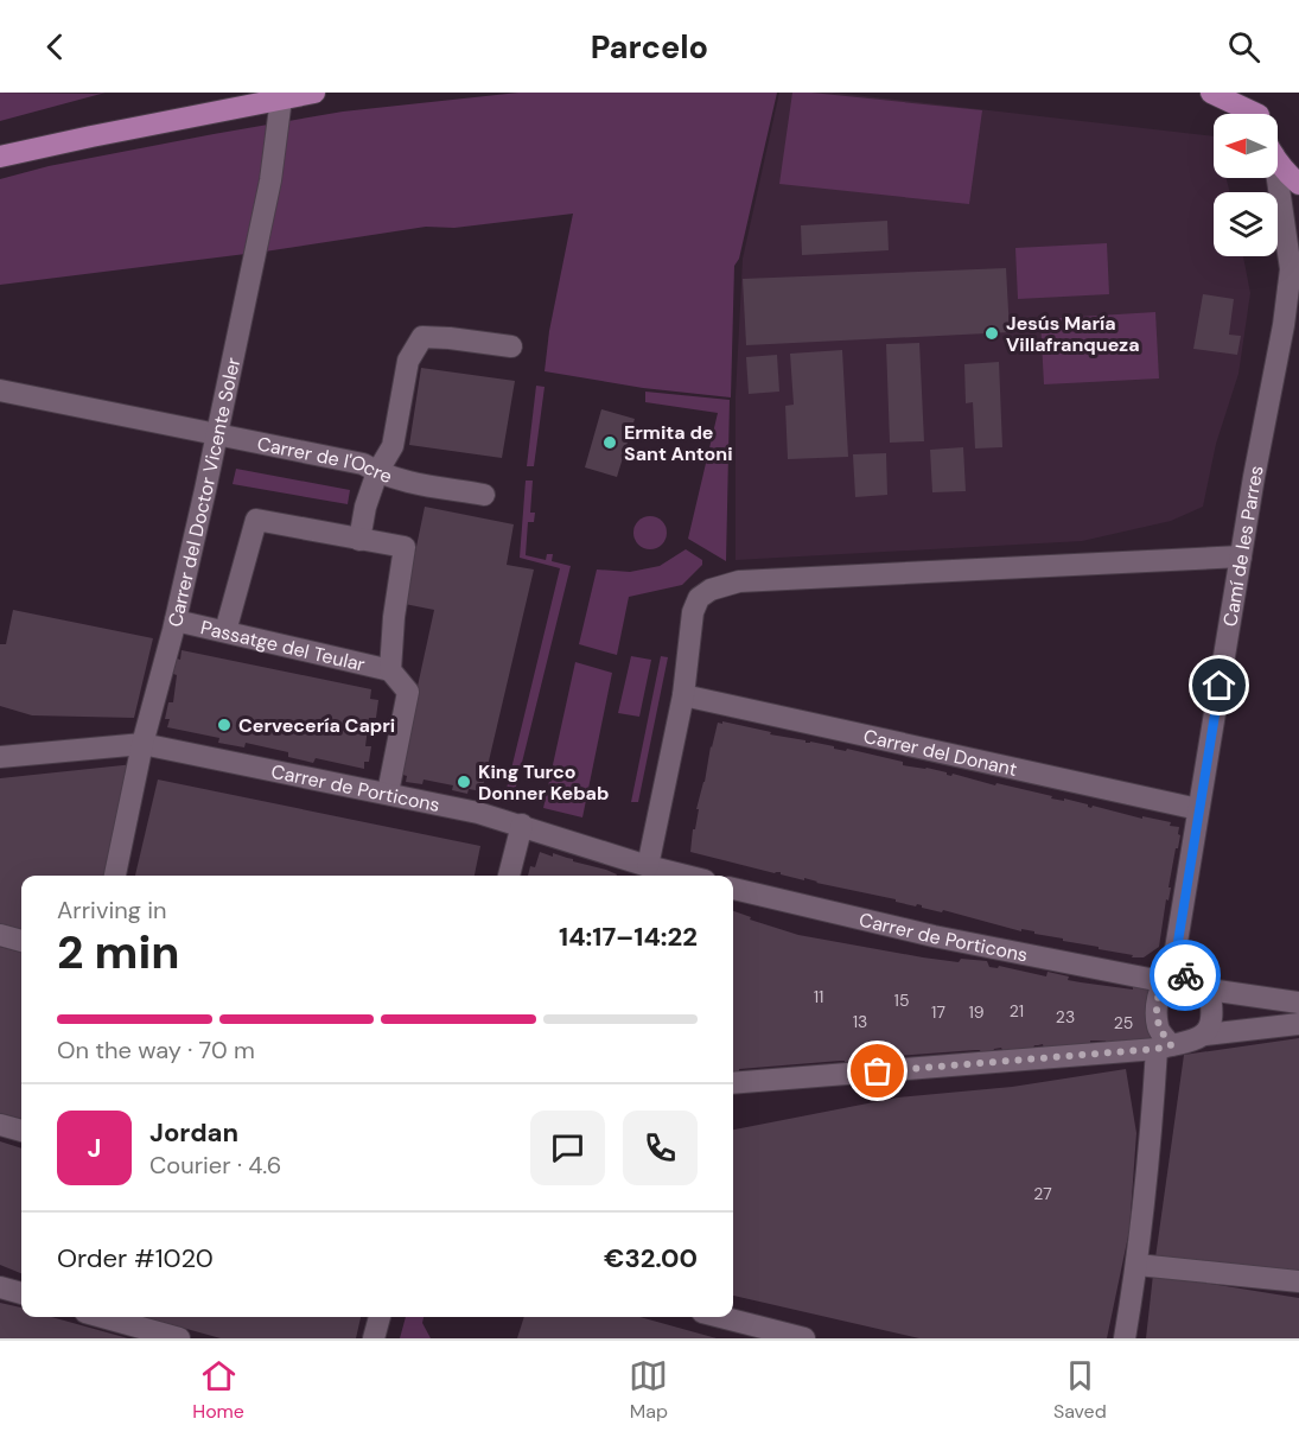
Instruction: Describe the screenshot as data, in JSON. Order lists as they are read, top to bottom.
{
  "streets": {
    "street": [
      "Carrer de l'Ocre",
      "Carrer del Doctor Vicente Soler",
      "Camí de les Parres",
      "Passatge del Teular",
      "Carrer del Donant",
      "Carrer de Porticons"
    ]
  },
  "crossings": [
    ["Carrer de l'Ocre", "Carrer del Doctor Vicente Soler"],
    ["Carrer del Doctor Vicente Soler", "Passatge del Teular"],
    ["Carrer del Doctor Vicente Soler", "Carrer de Porticons"],
    ["Camí de les Parres", "Carrer del Donant"],
    ["Camí de les Parres", "Carrer de Porticons"]
  ],
  "places": [
    "Jesús María Villafranqueza",
    "Ermita de Sant Antoni",
    "Cervecería Capri",
    "King Turco Donner Kebab"
  ],
  "house_numbers": [
    "11",
    "15",
    "21",
    "17",
    "19",
    "23",
    "13",
    "25",
    "27"
  ],
  "north": "left",
  "page": {
    "header": "Parcelo",
    "heading": ["2 min", "Arriving in", "14:17–14:22"],
    "panel": [
      "Jordan",
      "Courier · 4.6",
      "Order #1020",
      "€32.00"
    ],
    "bar": "On the way · 70 m",
    "round": "J",
    "tabs": ["Home", "Map", "Saved"]
  }
}
